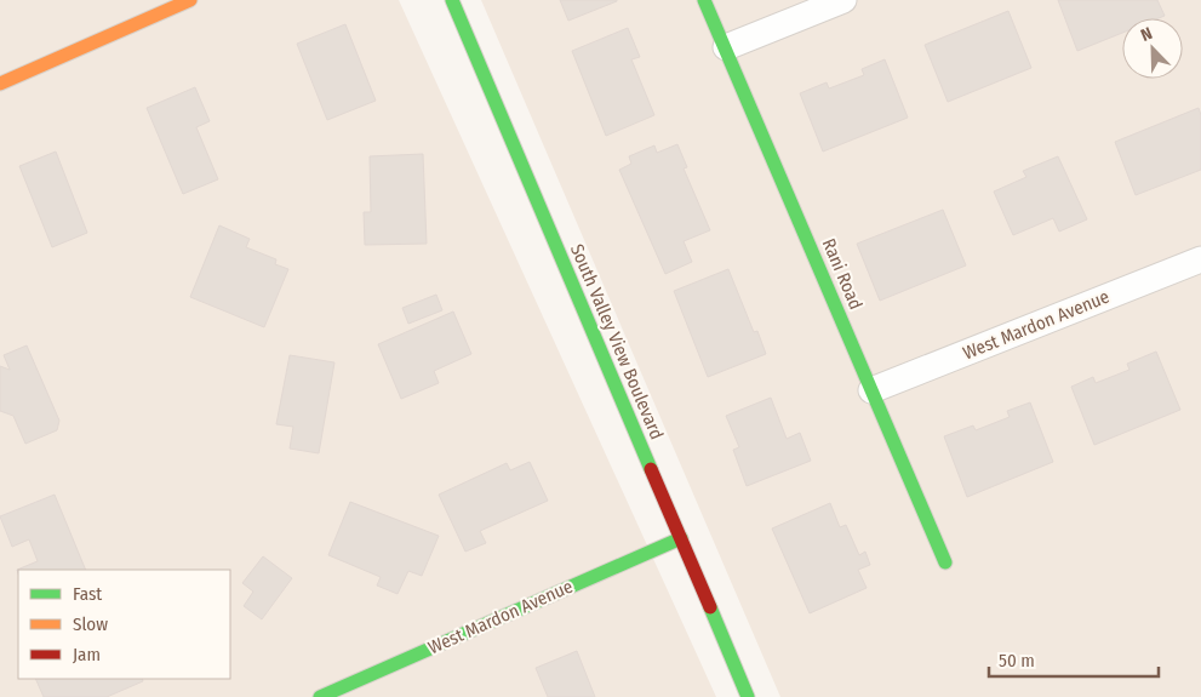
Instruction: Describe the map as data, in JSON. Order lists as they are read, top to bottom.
{
  "streets": {
    "street": ["Rani Road", "West Mardon Avenue", "South Valley View Boulevard"]
  },
  "crossings": [
    ["Rani Road", "West Mardon Avenue"],
    ["West Mardon Avenue", "South Valley View Boulevard"]
  ],
  "legend": ["Fast", "Slow", "Jam"],
  "scale_bar": "50 m",
  "north": "top left"
}
